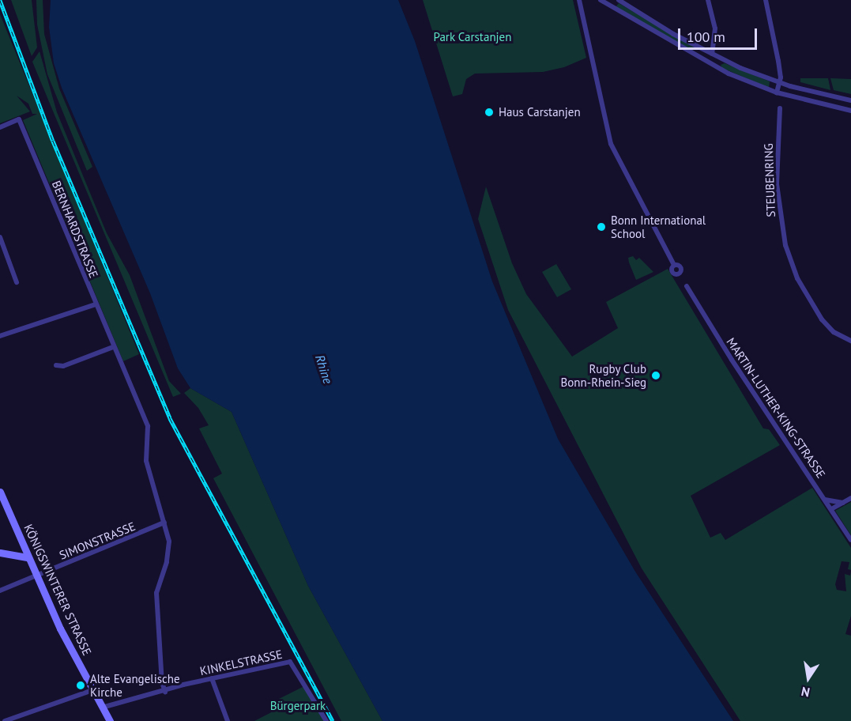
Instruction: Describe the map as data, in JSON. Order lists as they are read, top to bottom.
{
  "streets": {
    "main road": ["KÖNIGSWINTERER STRASSE"],
    "street": [
      "STEUBENRING",
      "BERNHARDSTRASSE",
      "MARTIN-LUTHER-KING-STRASSE",
      "SIMONSTRASSE",
      "KINKELSTRASSE"
    ]
  },
  "crossings": [
    ["BERNHARDSTRASSE", "SIMONSTRASSE"],
    ["BERNHARDSTRASSE", "KINKELSTRASSE"],
    ["SIMONSTRASSE", "KÖNIGSWINTERER STRASSE"],
    ["KÖNIGSWINTERER STRASSE", "KINKELSTRASSE"]
  ],
  "water": ["Rhine"],
  "parks": ["Park Carstanjen", "Bürgerpark"],
  "places": [
    "Haus Carstanjen",
    "Bonn International School",
    "Rugby Club Bonn-Rhein-Sieg",
    "Alte Evangelische Kirche"
  ],
  "scale_bar": "100 m",
  "north": "bottom"
}
